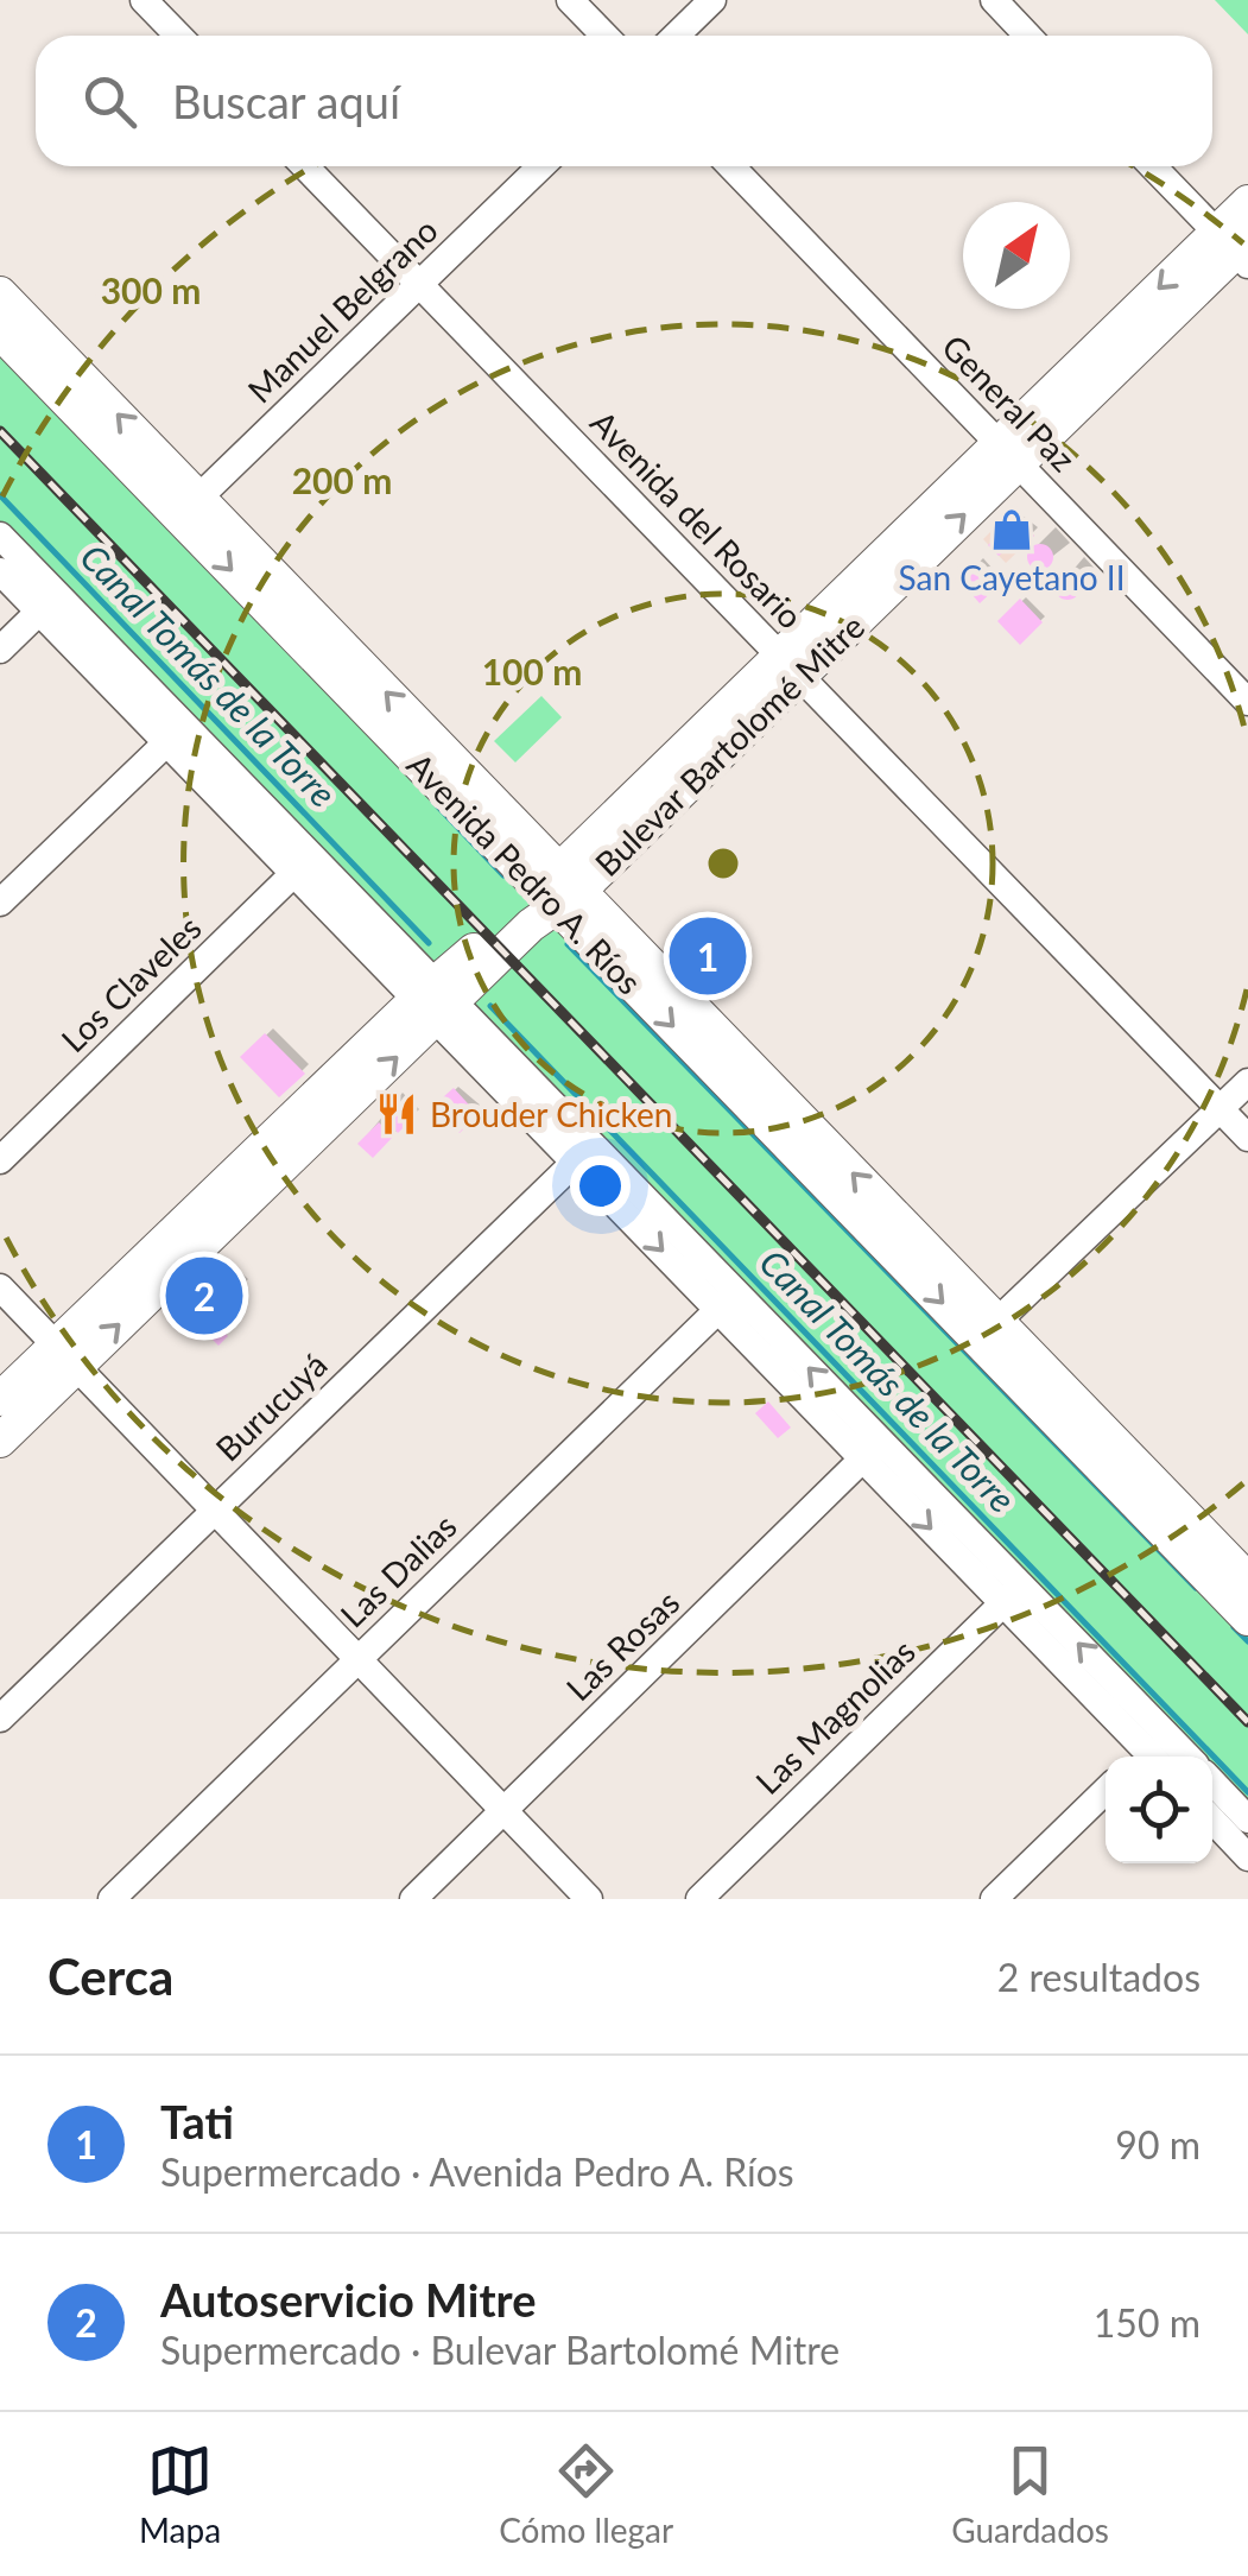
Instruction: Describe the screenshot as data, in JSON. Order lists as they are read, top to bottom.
{
  "streets": {
    "main road": ["Bulevar Bartolomé Mitre", "Avenida Pedro A. Ríos"],
    "street": [
      "Manuel Belgrano",
      "General Paz",
      "Avenida del Rosario",
      "Los Claveles",
      "Burucuyá",
      "Las Dalias",
      "Las Rosas",
      "Las Magnolias"
    ]
  },
  "crossings": [
    ["Manuel Belgrano", "Avenida del Rosario"],
    ["Manuel Belgrano", "Avenida Pedro A. Ríos"],
    ["General Paz", "Bulevar Bartolomé Mitre"],
    ["Avenida del Rosario", "Bulevar Bartolomé Mitre"],
    ["Bulevar Bartolomé Mitre", "Avenida Pedro A. Ríos"]
  ],
  "water": ["Canal Tomás de la Torre"],
  "places": {
    "shop": ["San Cayetano II"],
    "restaurant": ["Brouder Chicken"]
  },
  "north": "top right",
  "page": {
    "search": "Buscar aquí",
    "pins": ["1", "2"],
    "heading": ["Cerca", "2 resultados"],
    "list": [
      {
        "mark": "1",
        "name": "Tati",
        "note": "Supermercado · Avenida Pedro A. Ríos",
        "value": "90 m"
      },
      {
        "mark": "2",
        "name": "Autoservicio Mitre",
        "note": "Supermercado · Bulevar Bartolomé Mitre",
        "value": "150 m"
      }
    ],
    "nav": ["Mapa", "Cómo llegar", "Guardados"]
  },
  "rings": ["300 m", "200 m", "100 m"]
}
